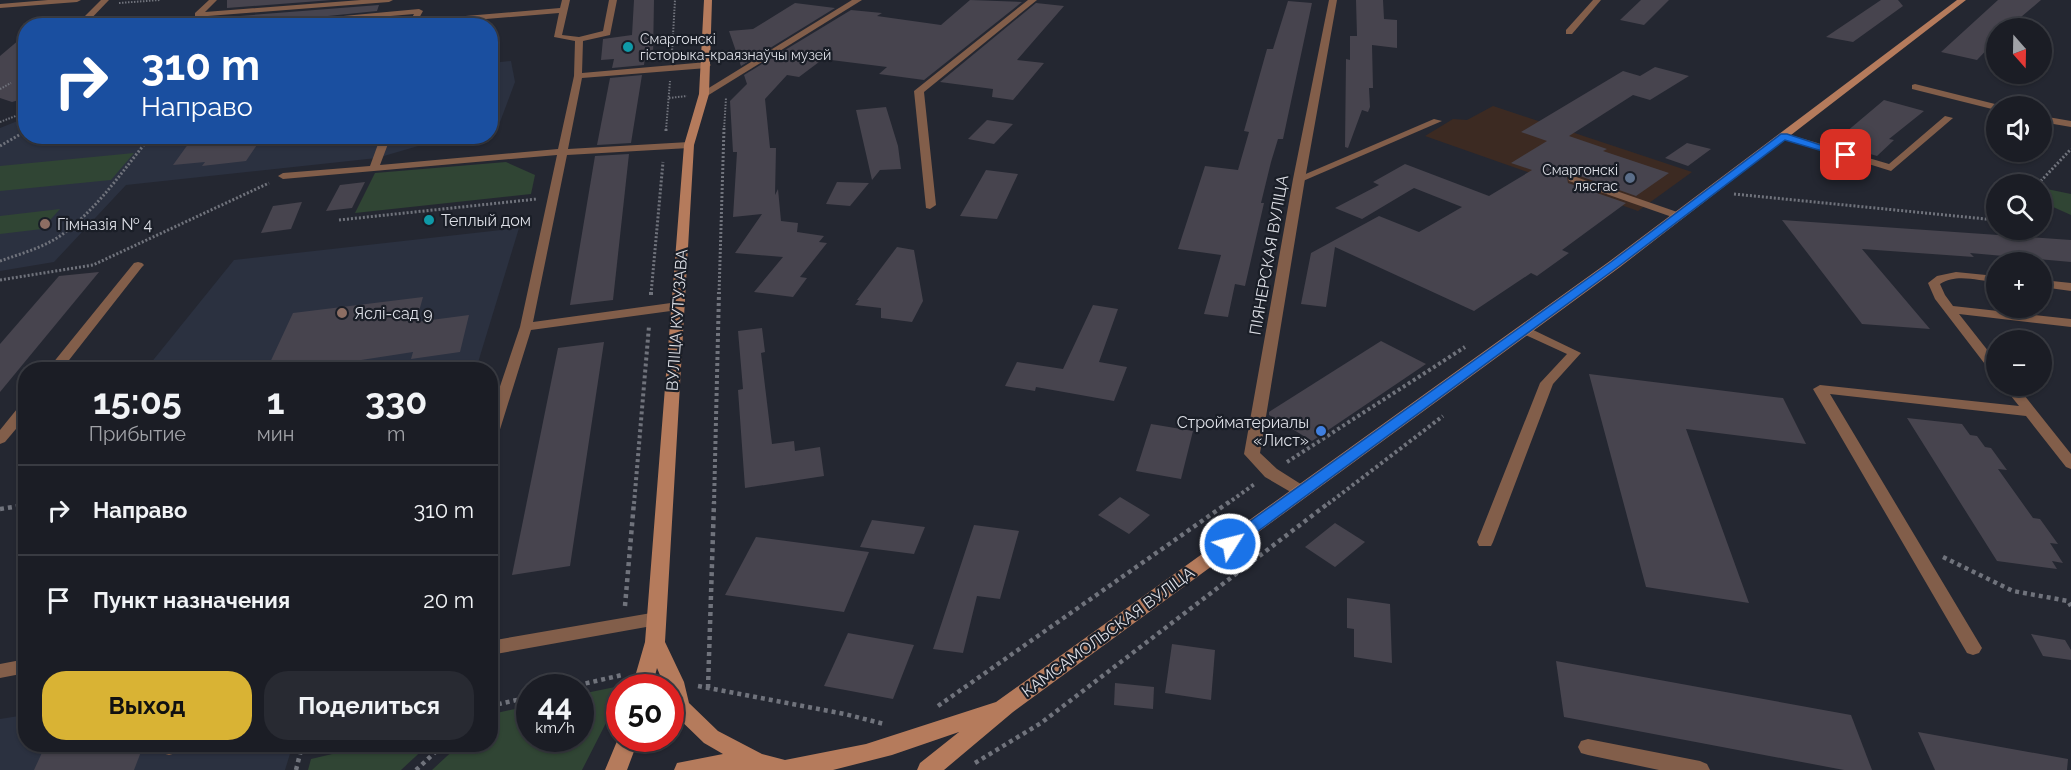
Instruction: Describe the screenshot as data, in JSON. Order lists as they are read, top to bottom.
{
  "streets": {
    "main road": ["ВУЛІЦА КУТУЗАВА", "КАМСАМОЛЬСКАЯ ВУЛІЦА"],
    "street": ["ПІЯНЕРСКАЯ ВУЛІЦА"]
  },
  "crossings": [
    ["ПІЯНЕРСКАЯ ВУЛІЦА", "КАМСАМОЛЬСКАЯ ВУЛІЦА"]
  ],
  "places": [
    "Смаргонскі гісторыка-краязнаўчы музей",
    "Смаргонскі лясгас",
    "Теплый дом",
    "Гімназія № 4",
    "Яслі-сад 9",
    "Стройматериалы «Лист»"
  ],
  "north": "bottom",
  "page": {
    "map_buttons": ["+", "−"],
    "turn": ["310 m", "Направо"],
    "eta": [
      "15:05",
      "Прибытие",
      "1",
      "мин",
      "330",
      "m"
    ],
    "list": [
      {
        "name": "Направо",
        "value": "310 m"
      },
      {
        "name": "Пункт назначения",
        "value": "20 m"
      }
    ],
    "buttons": ["Выход", "Поделиться"],
    "speed": "44 km/h",
    "limit": "50"
  }
}
